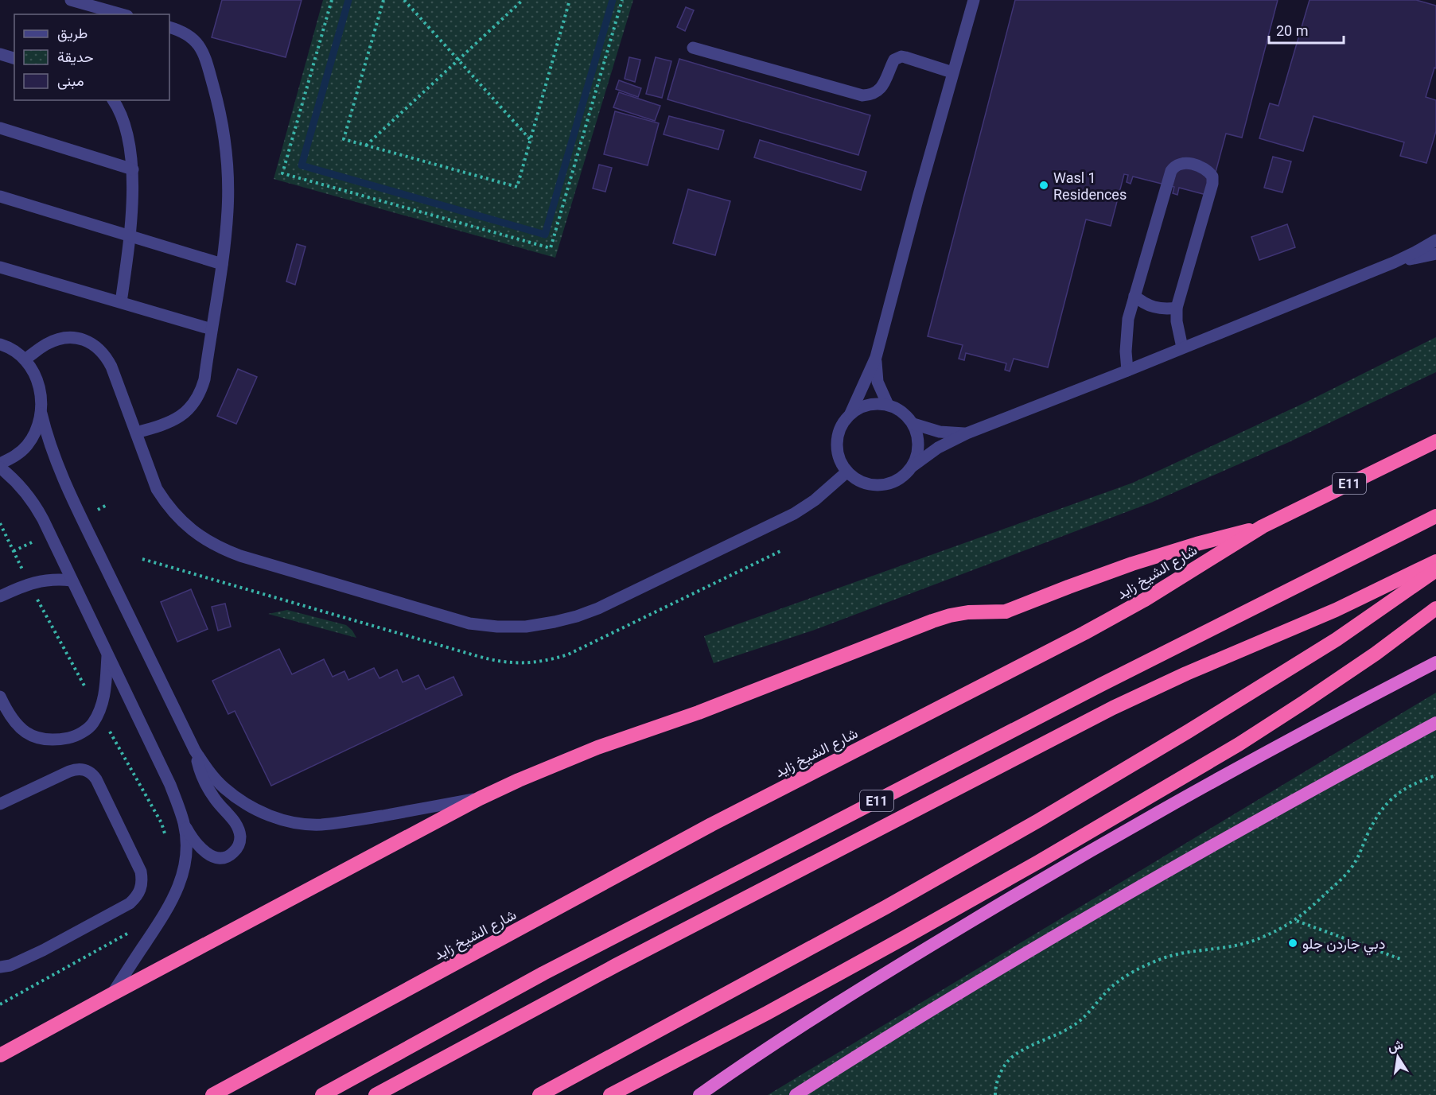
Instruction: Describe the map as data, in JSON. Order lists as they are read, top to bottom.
{
  "streets": {
    "highway": ["E11", "شارع الشيخ زايد"]
  },
  "places": ["Wasl 1 Residences", "دبي جاردن جلو"],
  "legend": ["طريق", "حديقة", "مبنى"],
  "scale_bar": "20 m",
  "north": "top"
}
